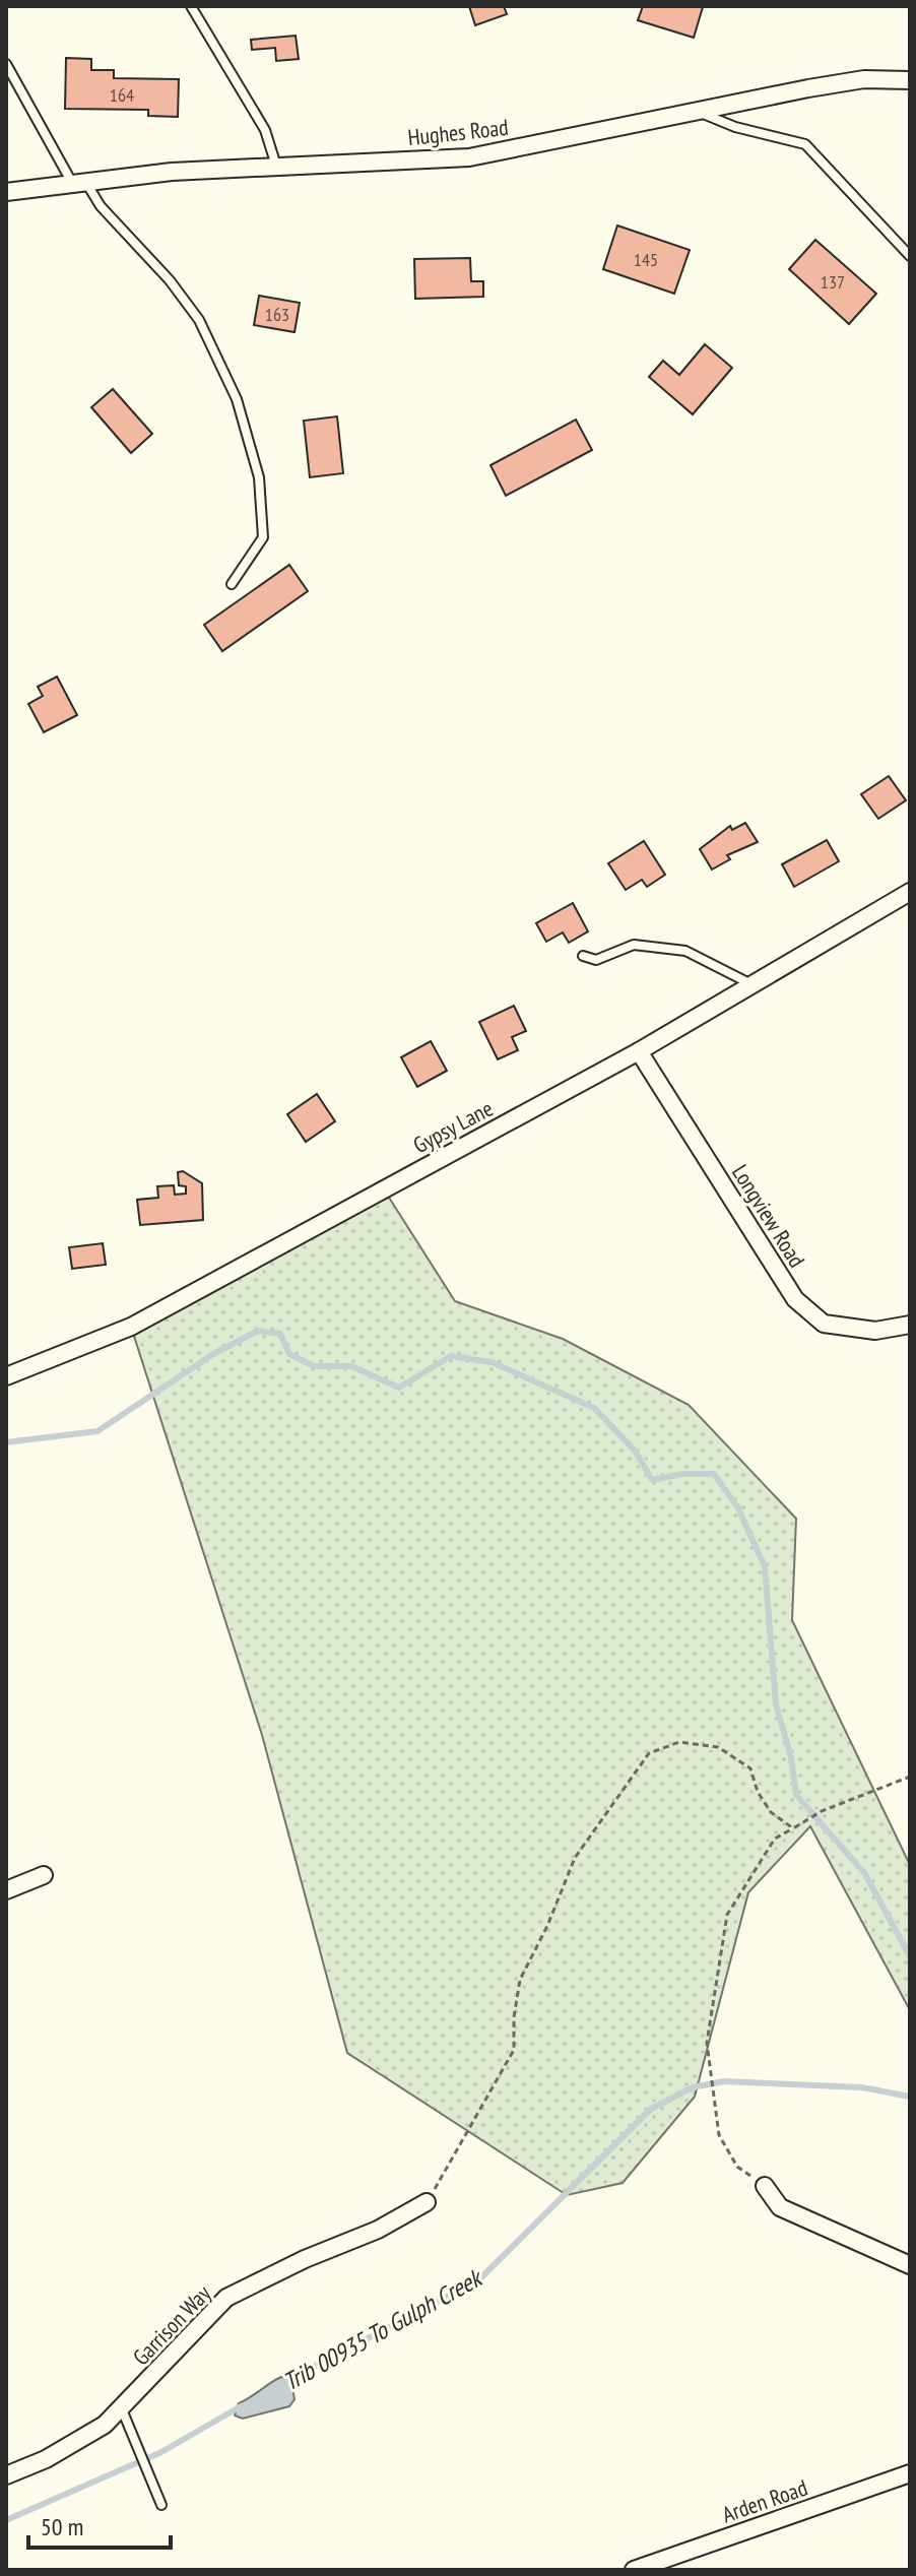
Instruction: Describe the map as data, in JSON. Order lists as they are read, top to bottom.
{
  "streets": {
    "street": [
      "Hughes Road",
      "Gypsy Lane",
      "Longview Road",
      "Garrison Way",
      "Arden Road"
    ]
  },
  "crossings": [
    ["Gypsy Lane", "Longview Road"]
  ],
  "water": ["Trib 00935 To Gulph Creek"],
  "house_numbers": [
    "164",
    "145",
    "137",
    "163"
  ],
  "scale_bar": "50 m"
}
